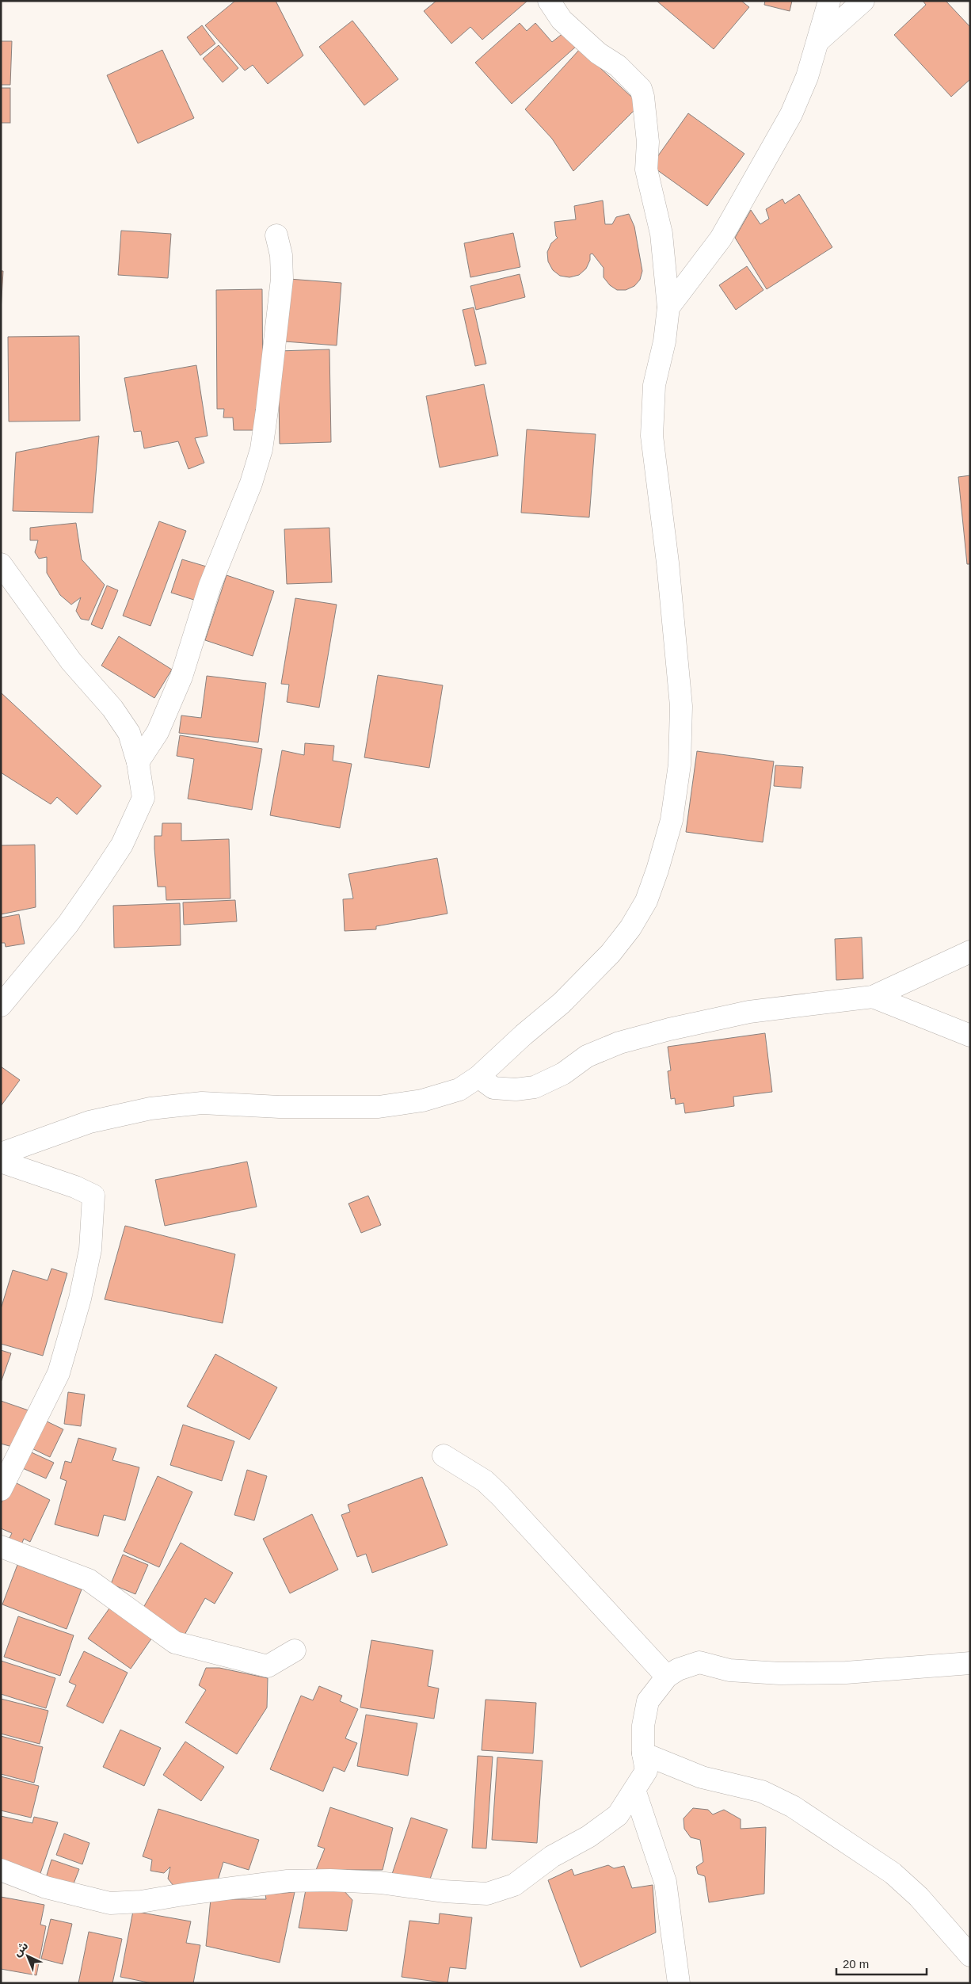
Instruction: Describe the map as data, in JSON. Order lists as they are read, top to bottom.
{
  "scale_bar": "20 m",
  "north": "top left"
}
